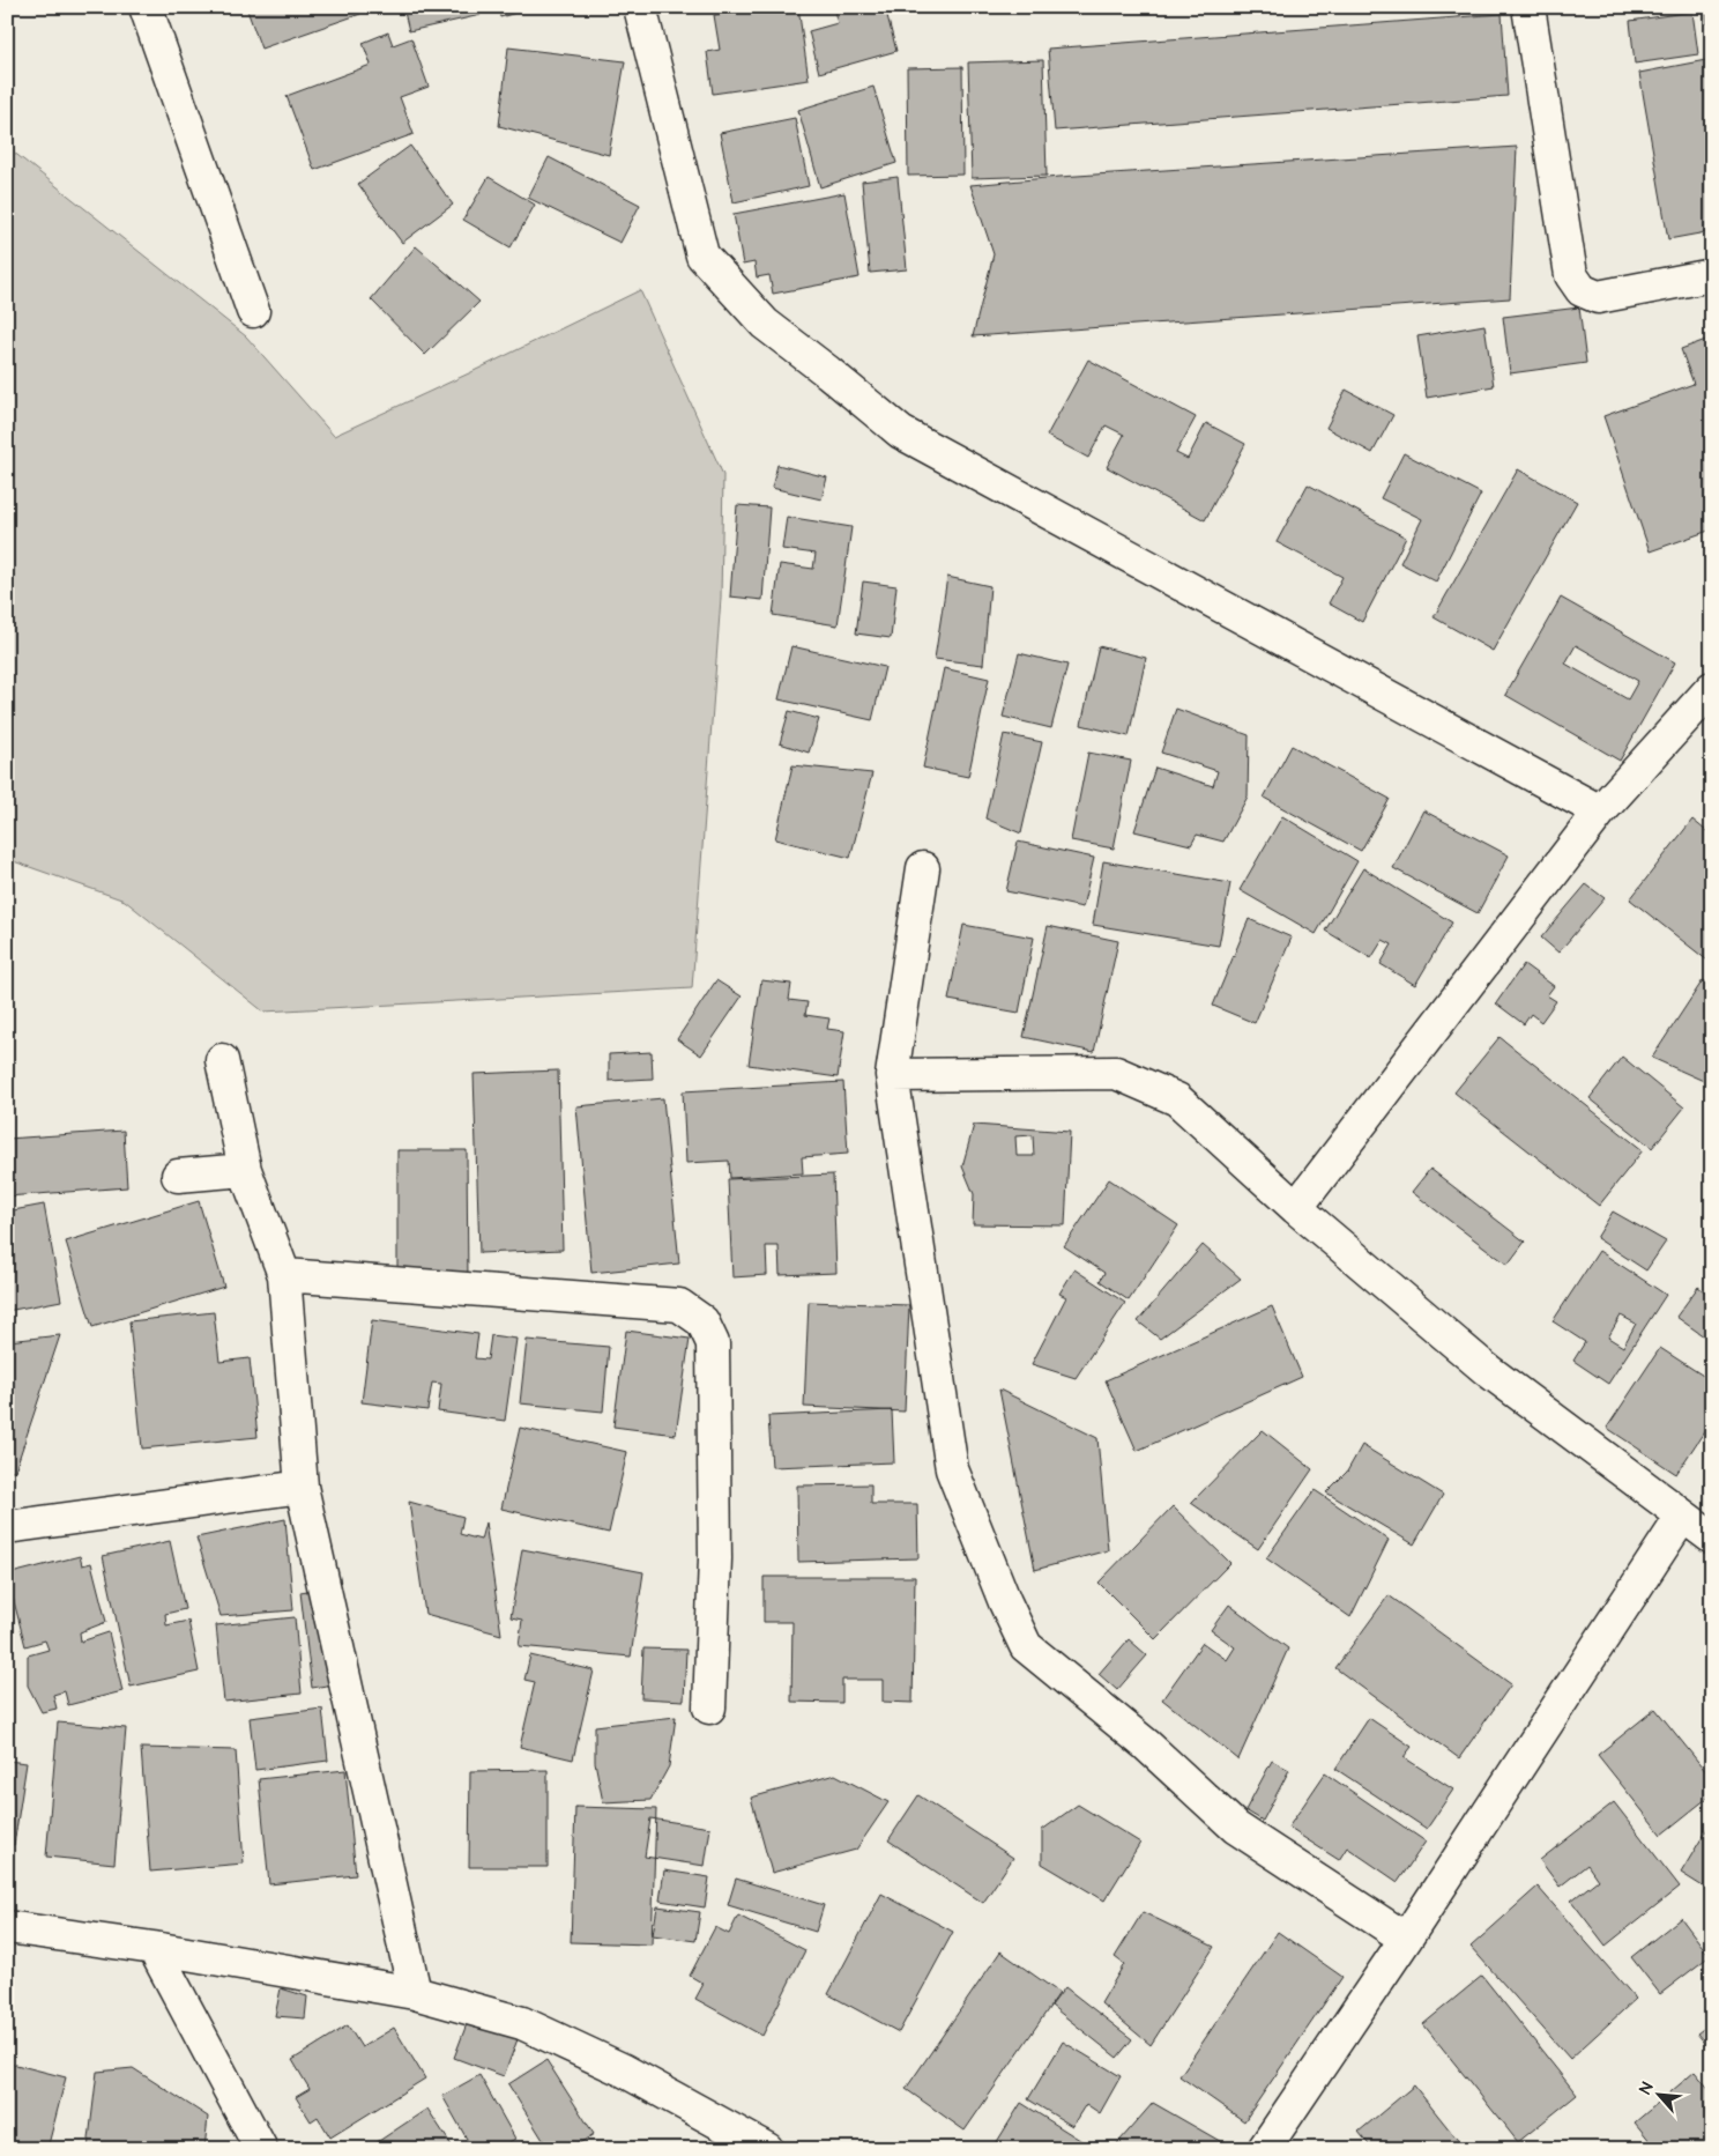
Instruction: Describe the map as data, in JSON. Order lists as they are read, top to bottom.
{
  "north": "top left"
}
